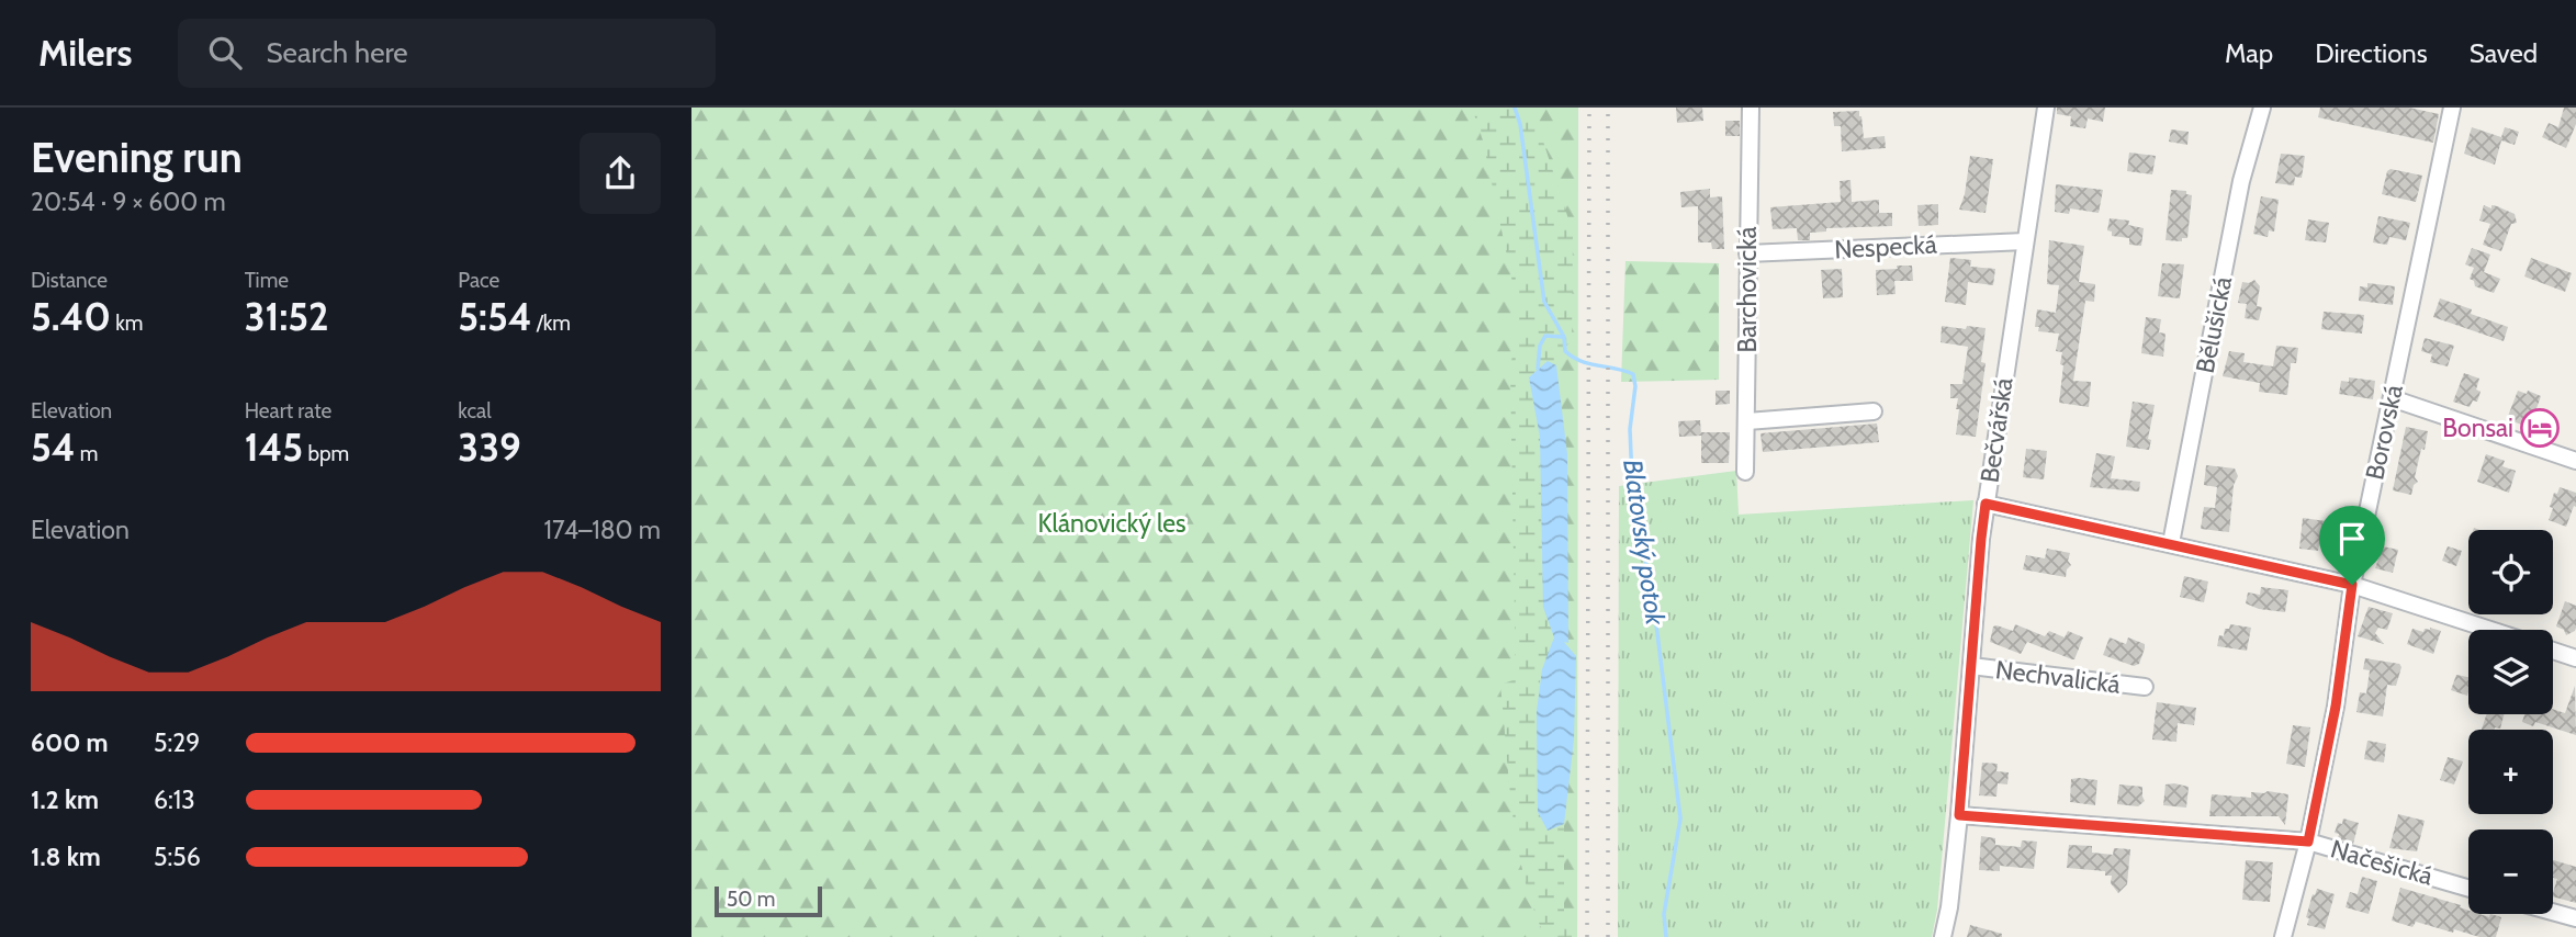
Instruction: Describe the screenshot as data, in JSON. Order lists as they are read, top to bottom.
{
  "streets": {
    "street": [
      "Nespecká",
      "Barchovická",
      "Bělušická",
      "Bečvářská",
      "Borovská",
      "Nechvalická",
      "Načešická"
    ]
  },
  "crossings": [
    ["Nespecká", "Barchovická"],
    ["Nespecká", "Bečvářská"],
    ["Bečvářská", "Nechvalická"],
    ["Bečvářská", "Načešická"],
    ["Borovská", "Načešická"]
  ],
  "water": ["Blatovský potok"],
  "parks": ["Klánovický les"],
  "places": {
    "hotel": ["Bonsai"]
  },
  "scale_bar": "50 m",
  "page": {
    "header": "Milers",
    "search": "Search here",
    "nav": ["Map", "Directions", "Saved"],
    "heading": ["Evening run", "20:54 · 9 × 600 m"],
    "stats": [
      ["Distance", "5.40 km"],
      ["Time", "31:52"],
      ["Pace", "5:54 /km"],
      ["Elevation", "54 m"],
      ["Heart rate", "145 bpm"],
      ["kcal", "339"]
    ],
    "chart": ["Elevation", "174–180 m"],
    "map_buttons": ["+", "−"],
    "list": [
      {
        "name": "600 m",
        "note": "5:29"
      },
      {
        "name": "1.2 km",
        "note": "6:13"
      },
      {
        "name": "1.8 km",
        "note": "5:56"
      }
    ],
    "scale": "50 m"
  }
}
